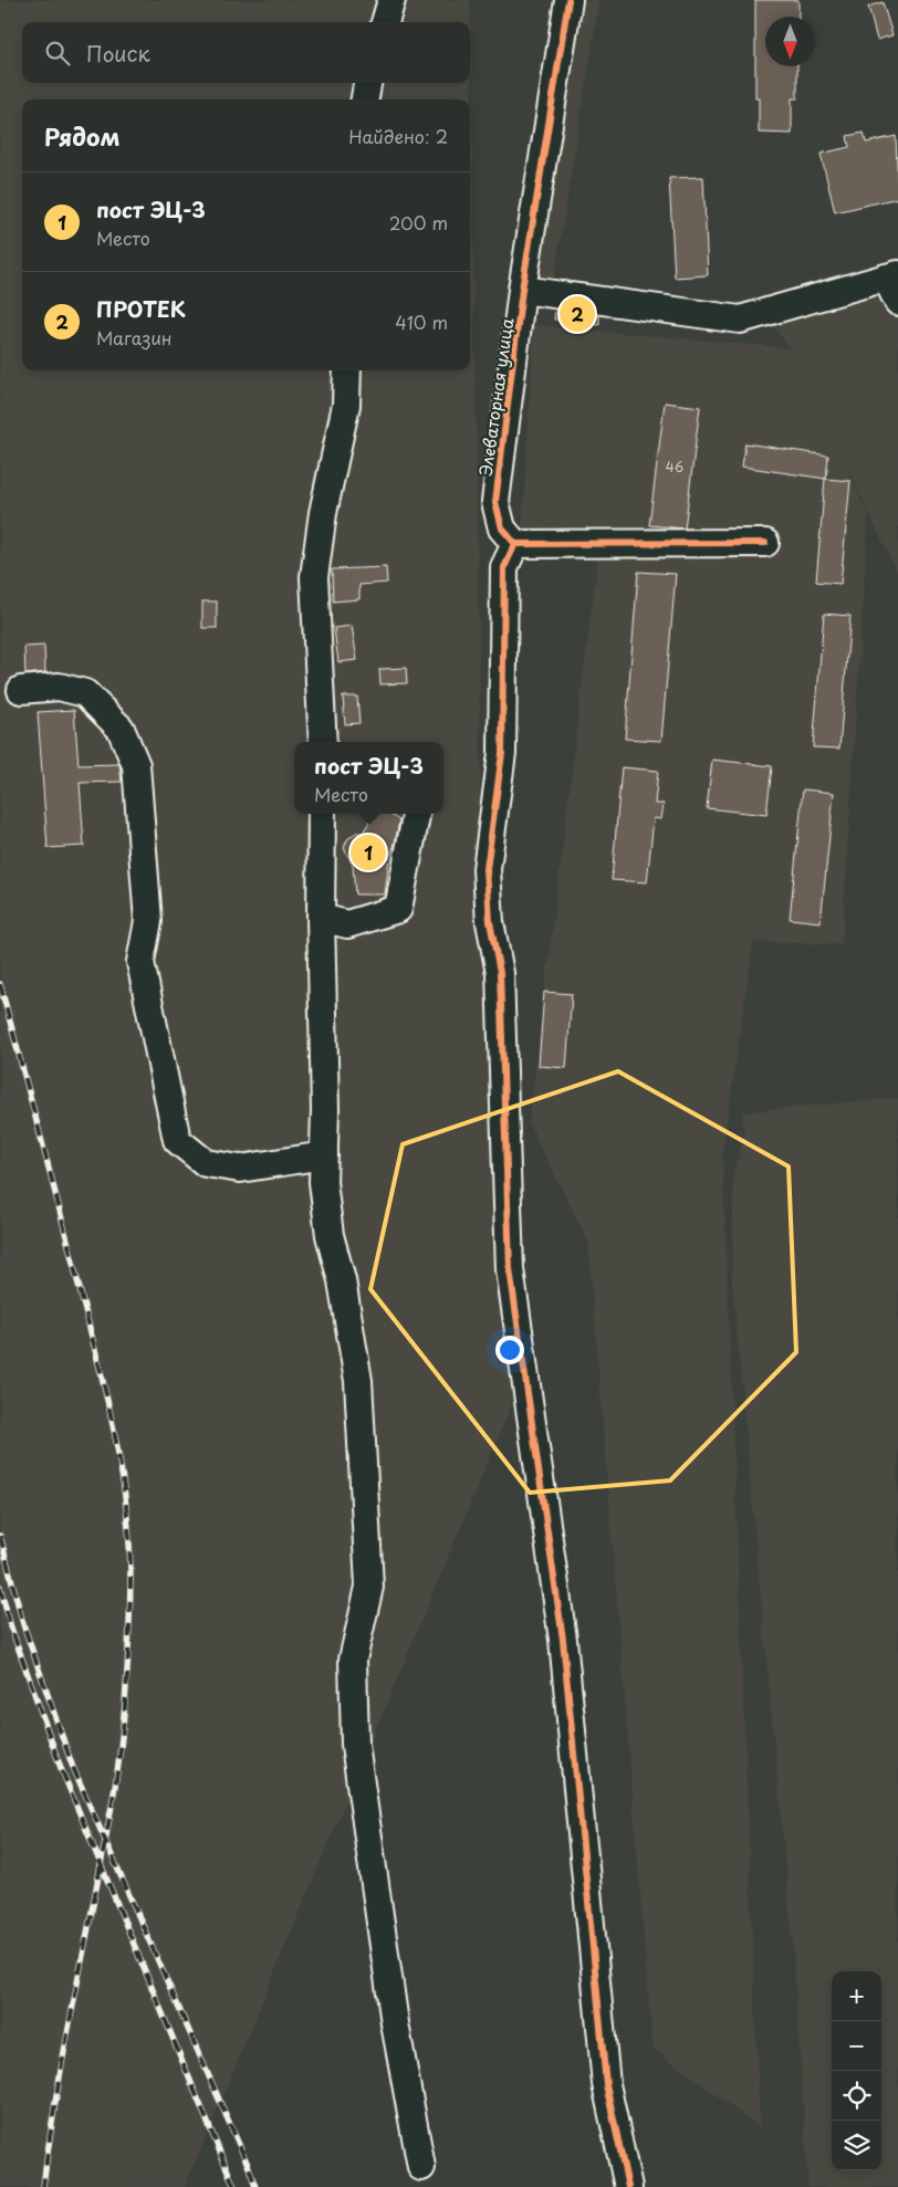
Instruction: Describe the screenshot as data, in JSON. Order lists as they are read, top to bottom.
{
  "streets": {
    "street": ["Элеваторная улица"]
  },
  "house_numbers": ["46"],
  "north": "bottom",
  "page": {
    "search": "Поиск",
    "heading": ["Рядом", "Найдено: 2"],
    "list": [
      {
        "mark": "1",
        "name": "пост ЭЦ-3",
        "note": "Место",
        "value": "200 m"
      },
      {
        "mark": "2",
        "name": "ПРОТЕК",
        "note": "Магазин",
        "value": "410 m"
      }
    ],
    "pins": ["2", "1"],
    "popup": ["пост ЭЦ-3", "Место"],
    "map_buttons": ["+", "−"]
  }
}
